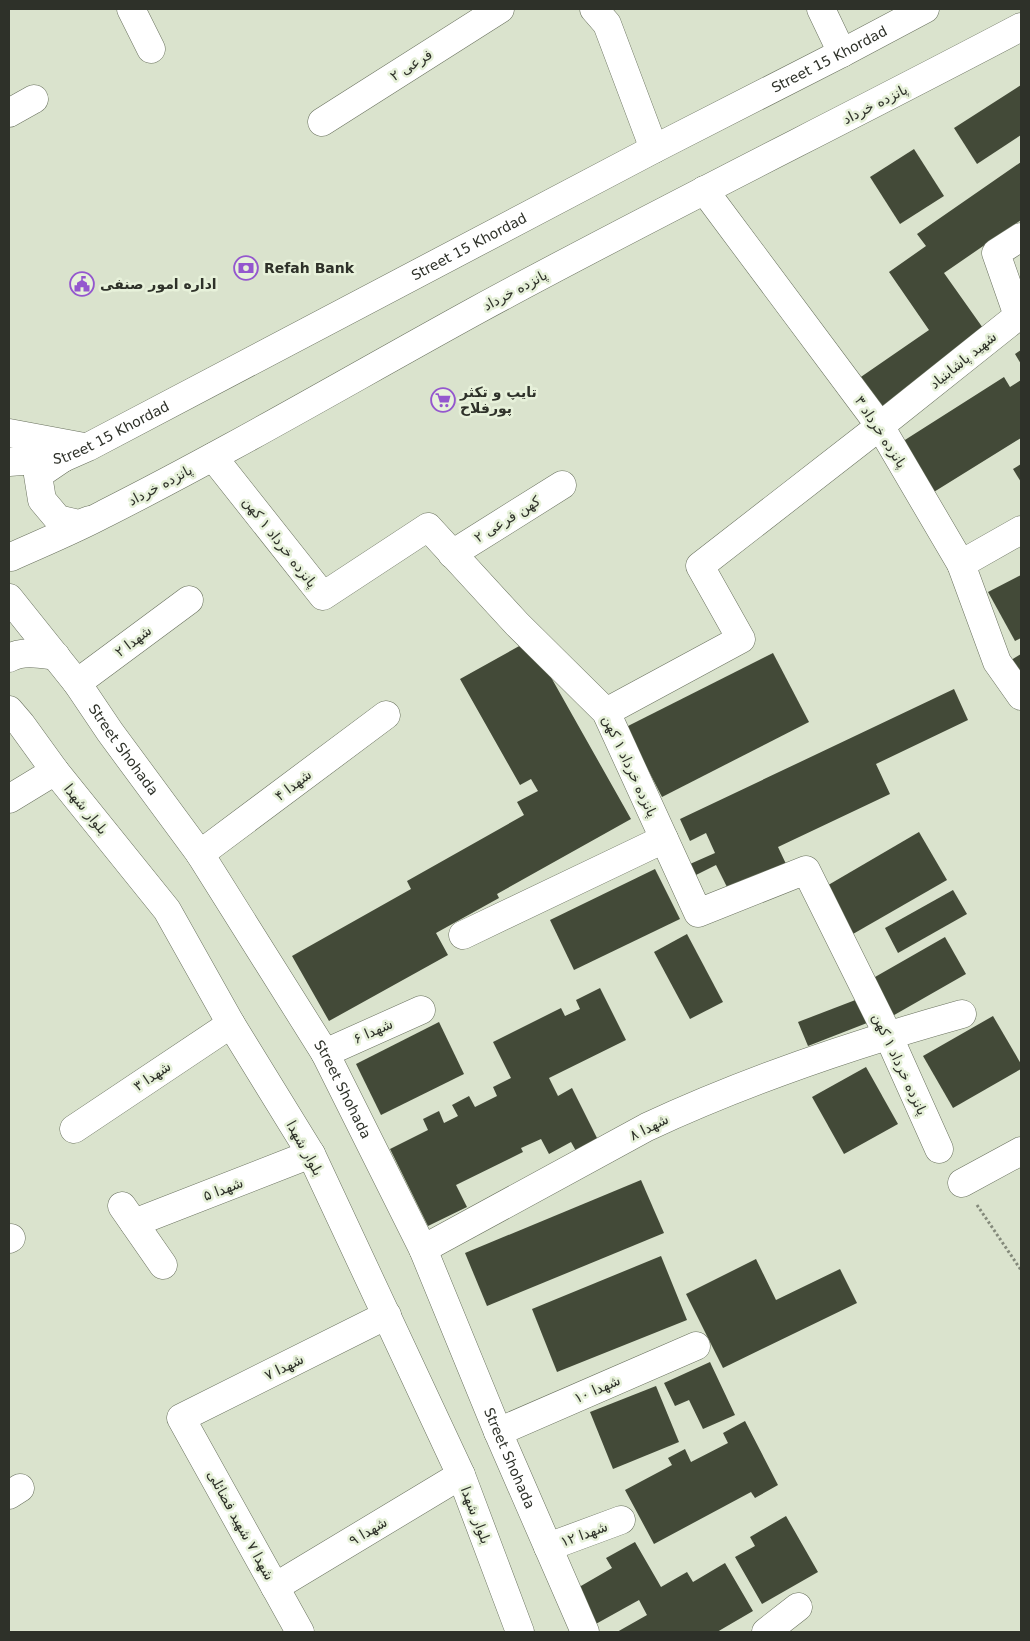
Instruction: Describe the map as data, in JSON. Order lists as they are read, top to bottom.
{
  "streets": {
    "street": [
      "Street 15 Khordad",
      "فرعی ۲",
      "پانزده خرداد",
      "شهید پاشابنیاد",
      "پانزده خرداد ۳",
      "کهن فرعی ۲",
      "پانزده خرداد ۱ کهن",
      "شهدا ۲",
      "Street Shohada",
      "شهدا ۴",
      "بلوار شهدا",
      "شهدا ۶",
      "شهدا ۳",
      "شهدا ۸",
      "شهدا ۵",
      "شهدا ۷",
      "شهدا ۱۰",
      "شهدا ۷ شهید فضائلی",
      "شهدا ۹",
      "شهدا ۱۲"
    ]
  },
  "crossings": [
    ["پانزده خرداد", "پانزده خرداد ۳"],
    ["پانزده خرداد", "پانزده خرداد ۱ کهن"],
    ["شهید پاشابنیاد", "پانزده خرداد ۳"],
    ["کهن فرعی ۲", "پانزده خرداد ۱ کهن"],
    ["پانزده خرداد ۱ کهن", "شهدا ۸"],
    ["شهدا ۲", "Street Shohada"],
    ["Street Shohada", "شهدا ۴"],
    ["Street Shohada", "شهدا ۶"],
    ["Street Shohada", "شهدا ۸"],
    ["Street Shohada", "شهدا ۱۰"],
    ["Street Shohada", "شهدا ۱۲"],
    ["بلوار شهدا", "شهدا ۳"],
    ["بلوار شهدا", "شهدا ۵"],
    ["بلوار شهدا", "شهدا ۷"],
    ["بلوار شهدا", "شهدا ۹"],
    ["شهدا ۷", "شهدا ۷ شهید فضائلی"],
    ["شهدا ۷ شهید فضائلی", "شهدا ۹"]
  ],
  "places": {
    "bank": ["Refah Bank"],
    "public building": ["اداره امور صنفی"],
    "supermarket": ["تایپ و تکثر پورفلاح"]
  }
}
